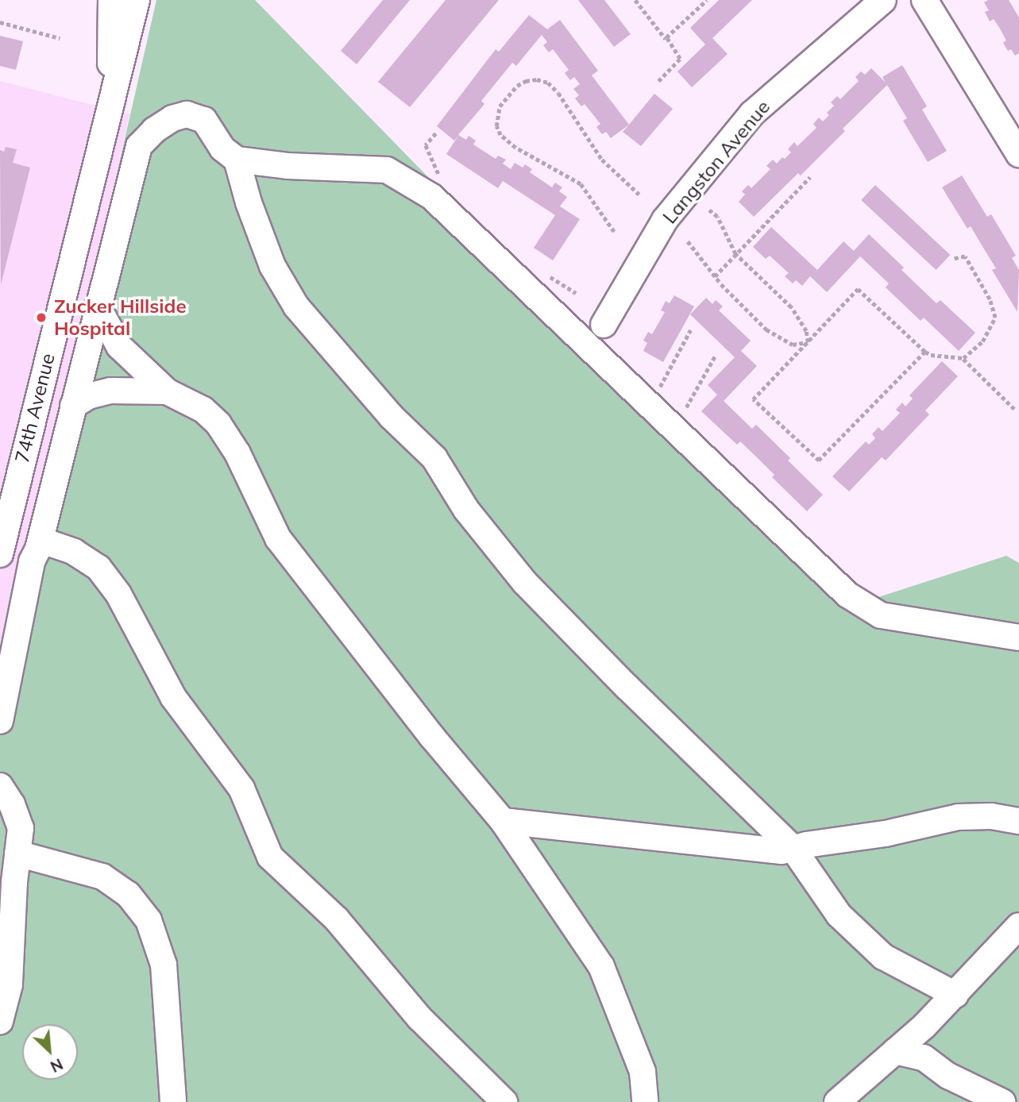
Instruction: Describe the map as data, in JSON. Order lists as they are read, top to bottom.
{
  "streets": {
    "street": ["Langston Avenue", "74th Avenue"]
  },
  "places": ["Zucker Hillside Hospital"],
  "north": "bottom right"
}
